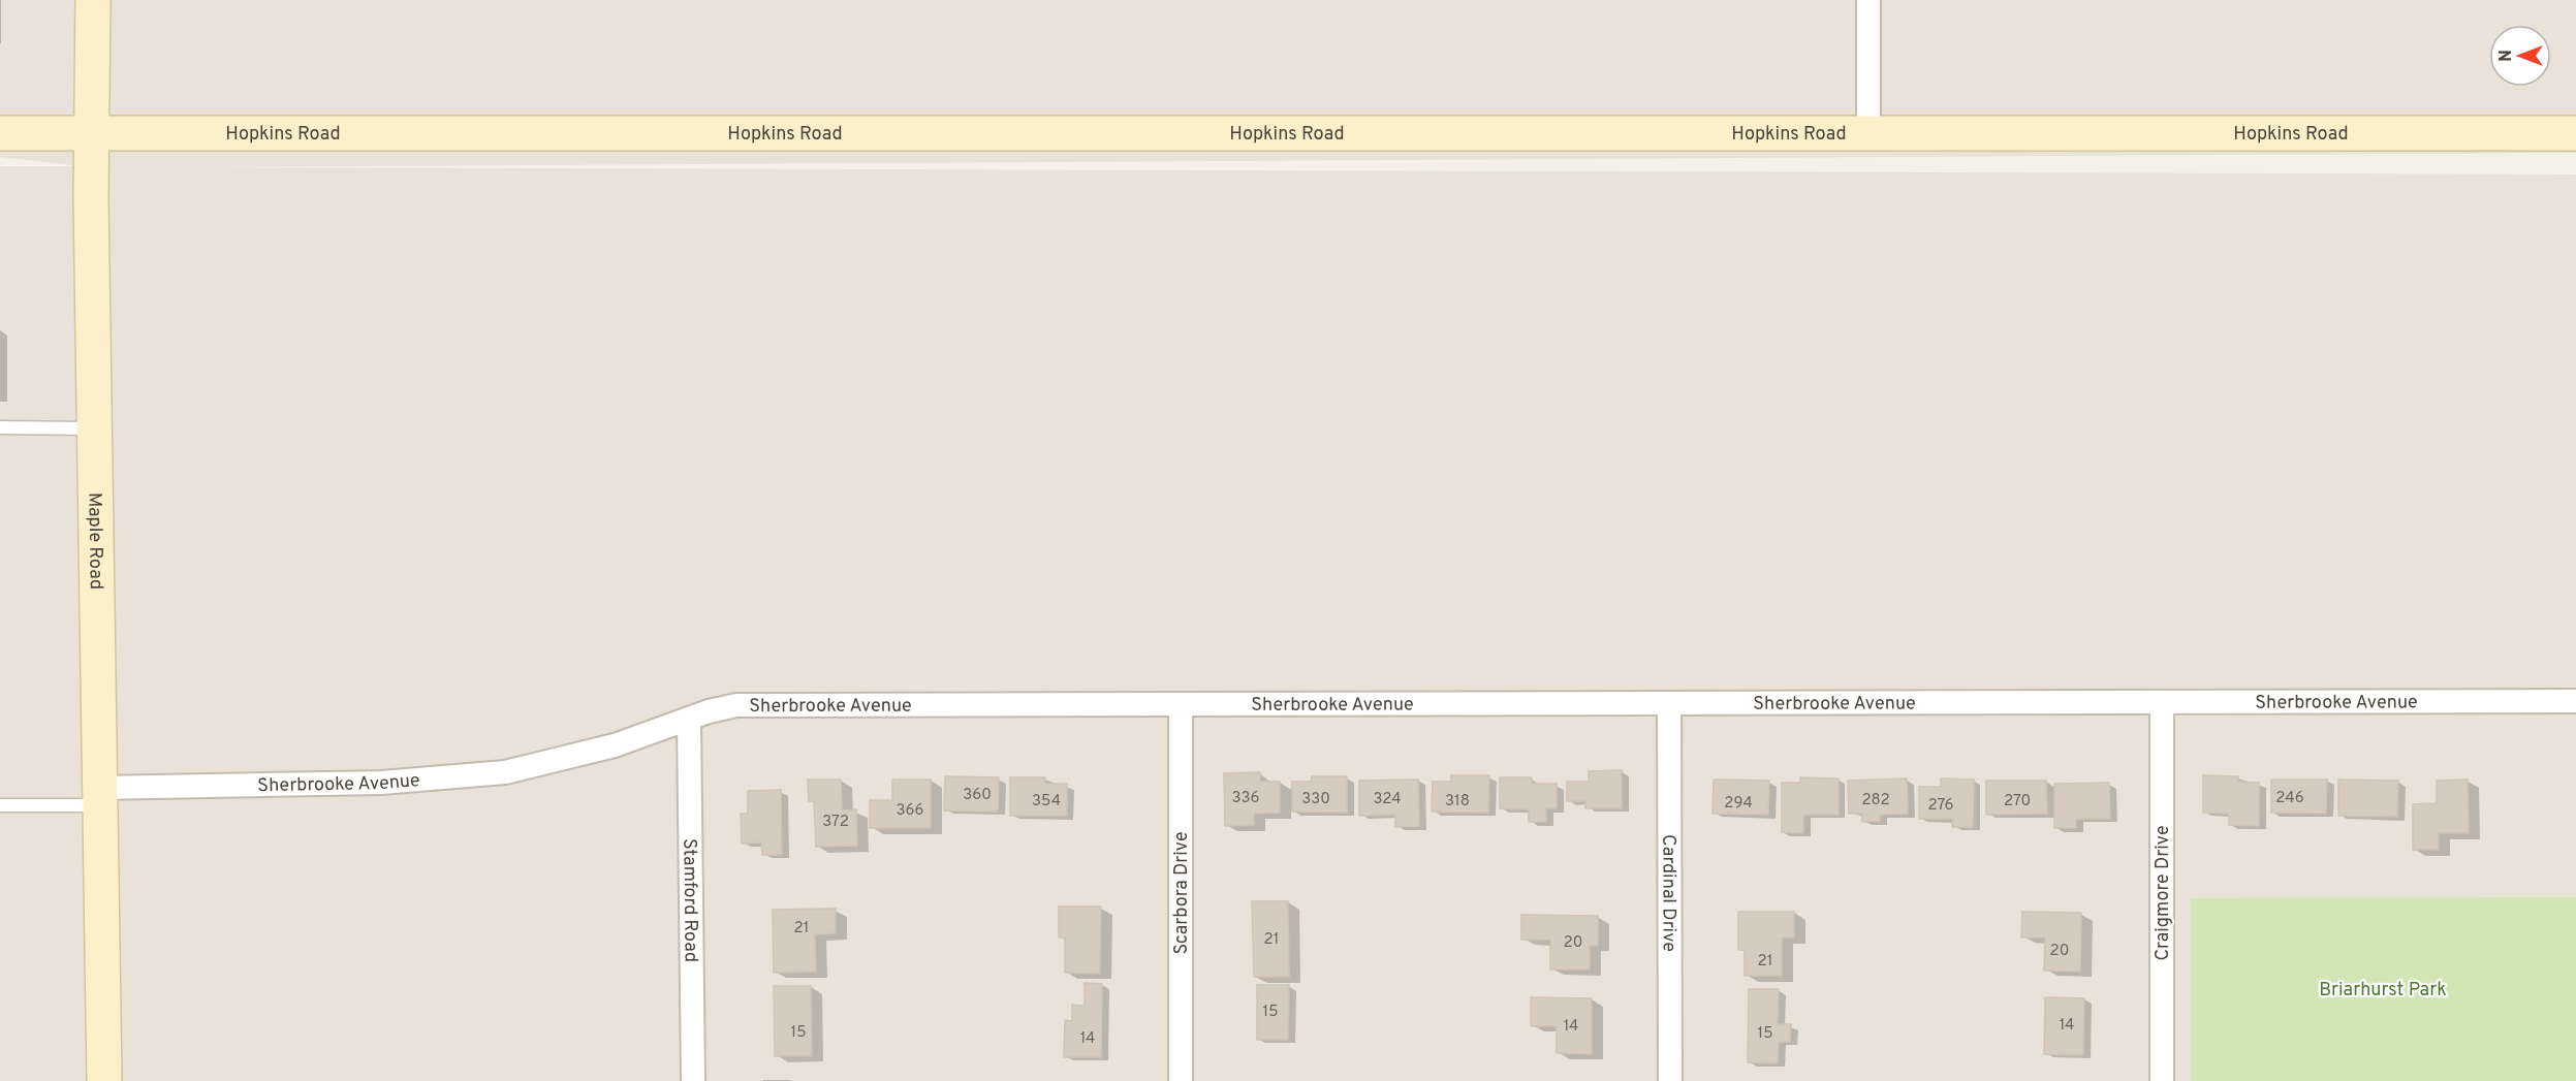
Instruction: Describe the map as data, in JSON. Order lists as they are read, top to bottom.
{
  "streets": {
    "street": [
      "Hopkins Road",
      "Maple Road",
      "Sherbrooke Avenue",
      "Scarbora Drive",
      "Cardinal Drive",
      "Craigmore Drive",
      "Stamford Road"
    ]
  },
  "crossings": [
    ["Hopkins Road", "Maple Road"],
    ["Maple Road", "Sherbrooke Avenue"],
    ["Sherbrooke Avenue", "Scarbora Drive"],
    ["Sherbrooke Avenue", "Cardinal Drive"],
    ["Sherbrooke Avenue", "Craigmore Drive"],
    ["Sherbrooke Avenue", "Stamford Road"]
  ],
  "parks": ["Briarhurst Park"],
  "house_numbers": [
    "360",
    "336",
    "246",
    "330",
    "324",
    "282",
    "354",
    "318",
    "270",
    "294",
    "276",
    "366",
    "372",
    "21",
    "21",
    "20",
    "20",
    "21",
    "15",
    "14",
    "14",
    "15",
    "15",
    "14"
  ],
  "north": "left"
}
